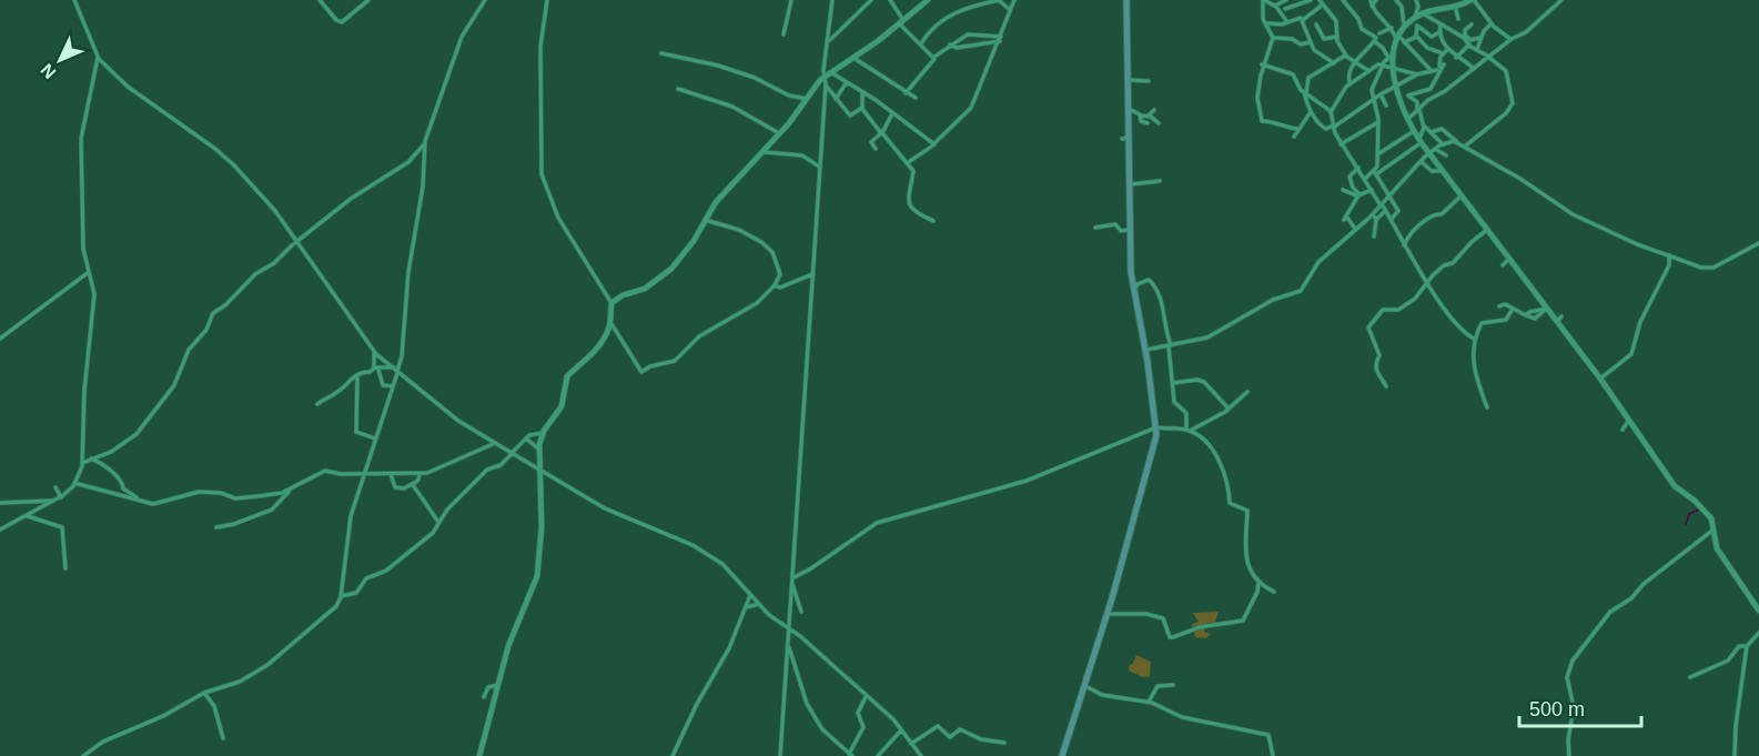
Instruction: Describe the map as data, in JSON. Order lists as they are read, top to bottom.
{
  "scale_bar": "500 m",
  "north": "bottom left"
}
